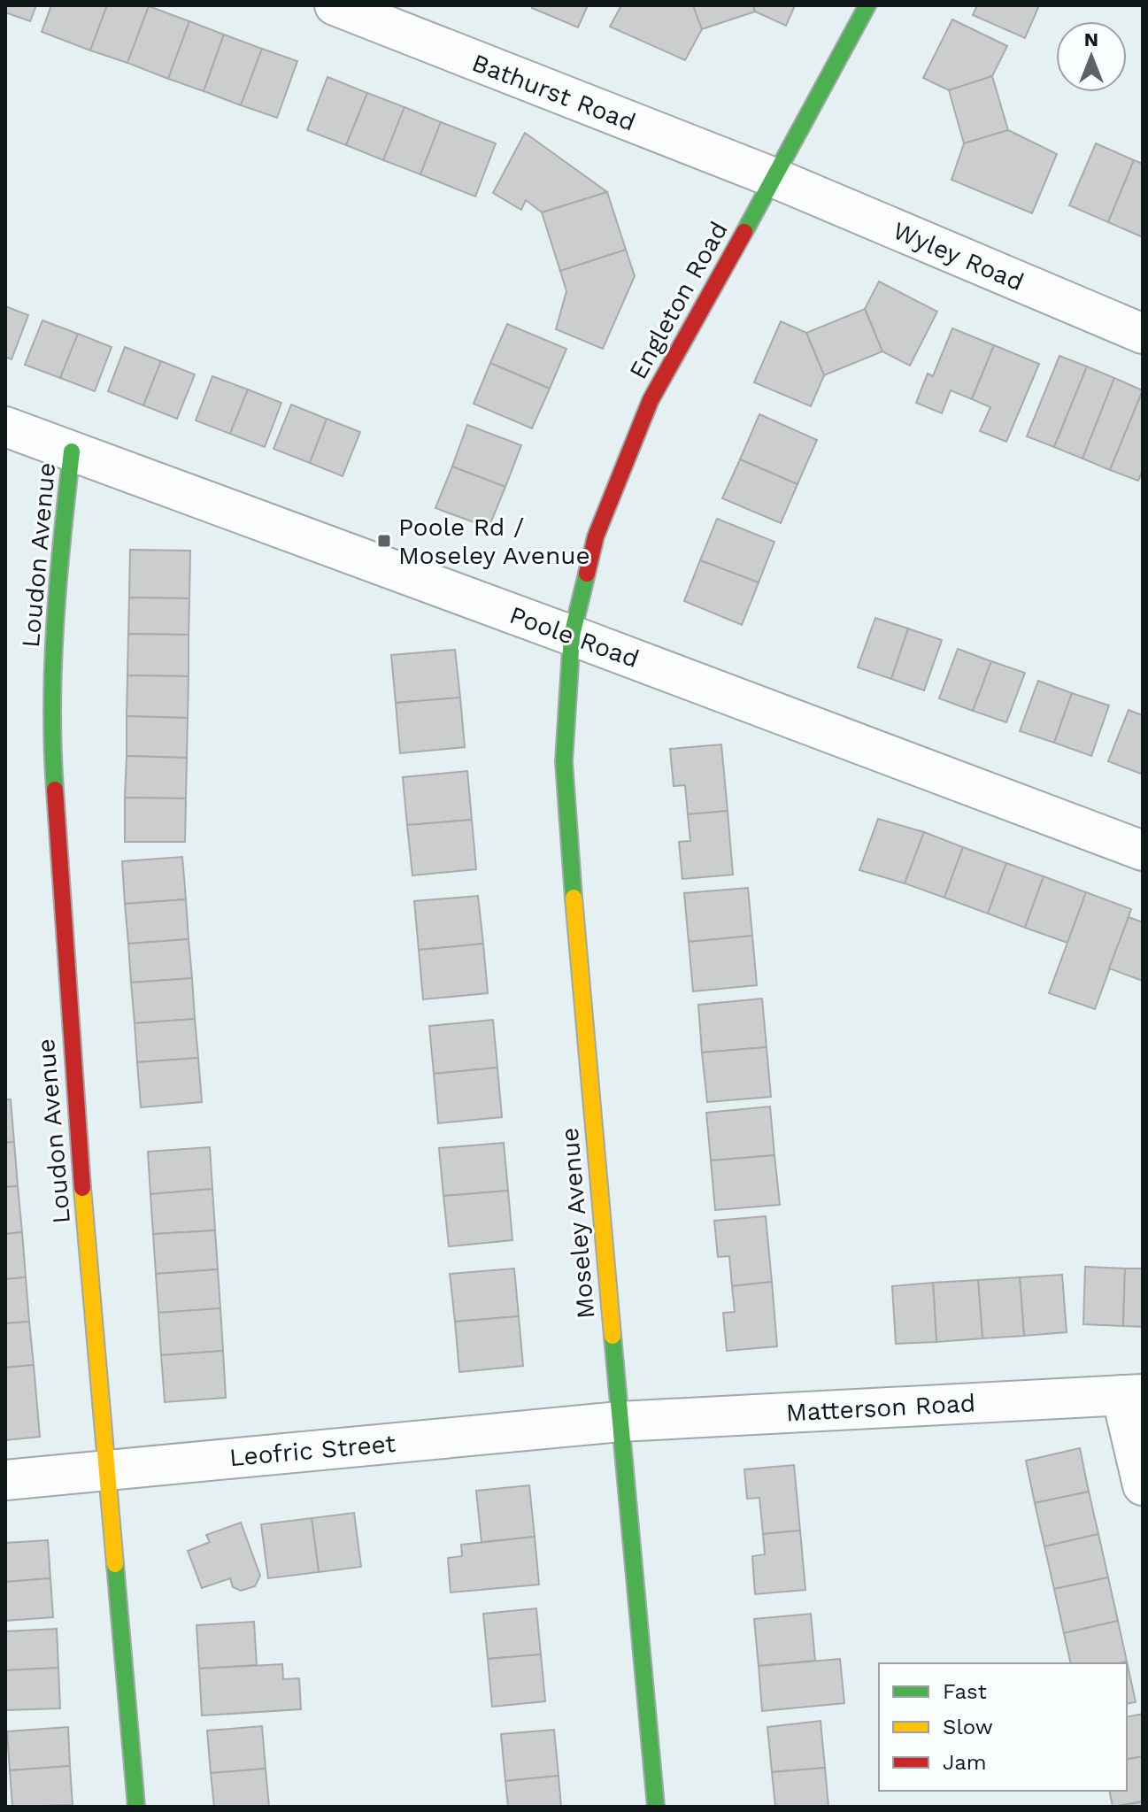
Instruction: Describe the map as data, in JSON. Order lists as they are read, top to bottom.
{
  "streets": {
    "main road": ["Engleton Road", "Loudon Avenue", "Moseley Avenue"],
    "street": [
      "Bathurst Road",
      "Wyley Road",
      "Poole Road",
      "Matterson Road",
      "Leofric Street"
    ]
  },
  "crossings": [
    ["Bathurst Road", "Wyley Road"],
    ["Bathurst Road", "Engleton Road"],
    ["Wyley Road", "Engleton Road"],
    ["Engleton Road", "Poole Road"],
    ["Engleton Road", "Moseley Avenue"],
    ["Loudon Avenue", "Poole Road"],
    ["Loudon Avenue", "Leofric Street"],
    ["Poole Road", "Moseley Avenue"],
    ["Moseley Avenue", "Matterson Road"],
    ["Moseley Avenue", "Leofric Street"],
    ["Matterson Road", "Leofric Street"]
  ],
  "places": {
    "transit": ["Poole Rd / Moseley Avenue"]
  },
  "legend": ["Fast", "Slow", "Jam"],
  "north": "top"
}
